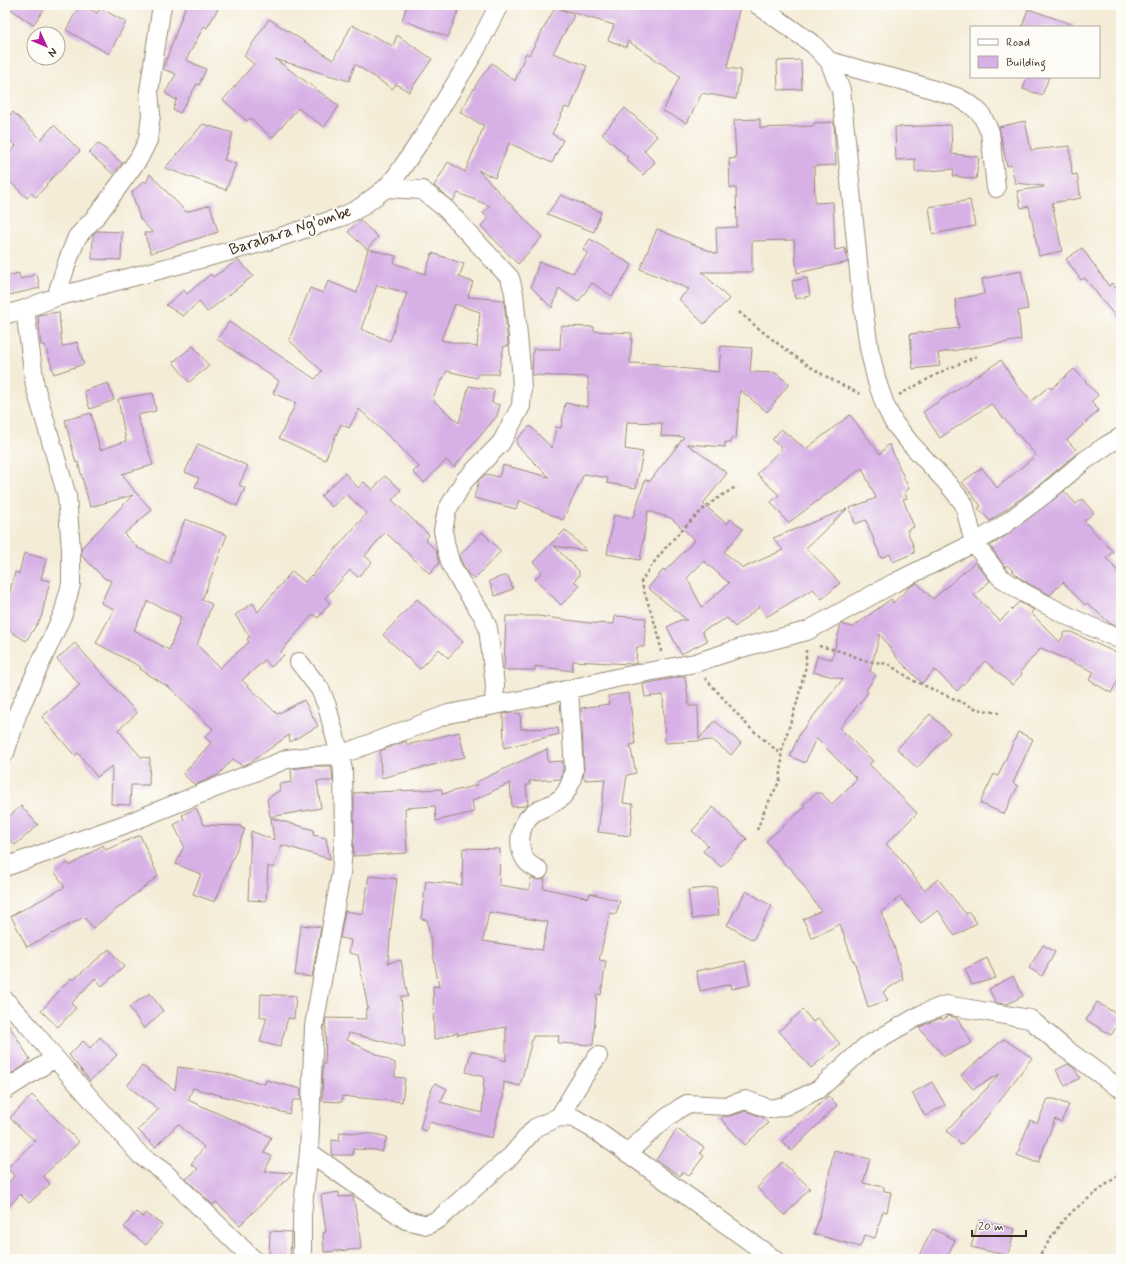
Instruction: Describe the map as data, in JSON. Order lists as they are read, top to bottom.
{
  "streets": {
    "street": ["Barabara Ng'ombe"]
  },
  "legend": ["Road", "Building"],
  "scale_bar": "20 m",
  "north": "bottom right"
}
